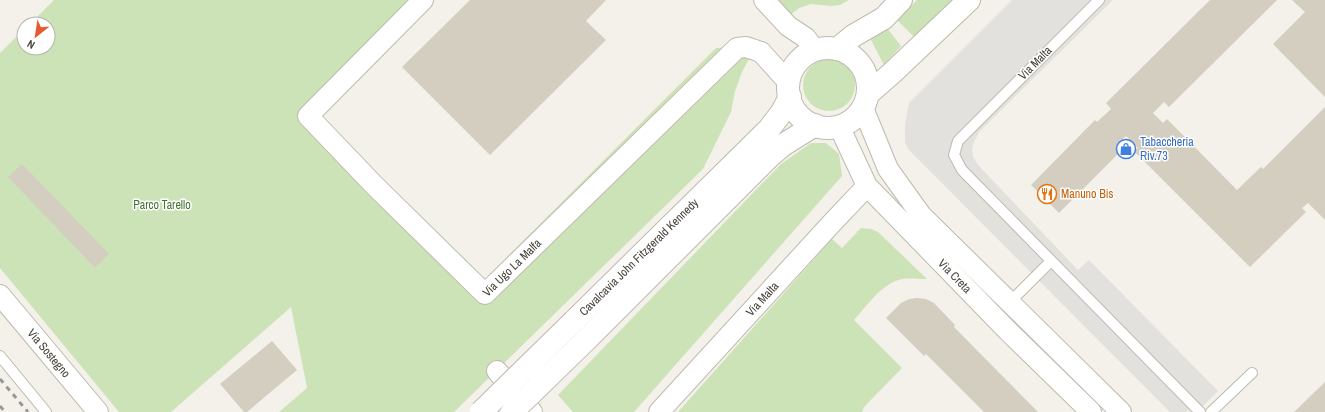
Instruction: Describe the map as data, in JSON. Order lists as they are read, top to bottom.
{
  "streets": {
    "street": [
      "Via Malta",
      "Cavalcavia John Fitzgerald Kennedy",
      "Via Ugo La Malfa",
      "Via Creta",
      "Via Sostegno"
    ]
  },
  "crossings": [
    ["Via Malta", "Via Creta"],
    ["Cavalcavia John Fitzgerald Kennedy", "Via Ugo La Malfa"],
    ["Cavalcavia John Fitzgerald Kennedy", "Via Creta"],
    ["Via Ugo La Malfa", "Via Creta"]
  ],
  "parks": ["Parco Tarello"],
  "places": {
    "shop": ["Tabaccheria Riv.73"],
    "restaurant": ["Manuno Bis"]
  },
  "north": "bottom left"
}
